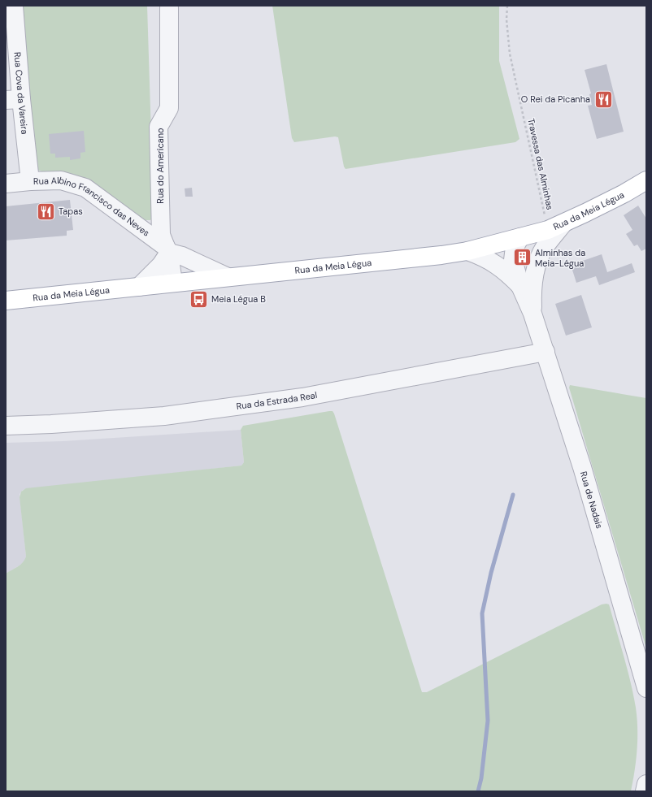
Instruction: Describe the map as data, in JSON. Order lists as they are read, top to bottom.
{
  "streets": {
    "main road": ["Rua da Meia Légua"],
    "street": [
      "Rua Cova da Vareira",
      "Rua do Americano",
      "Rua Albino Francisco das Neves",
      "Rua da Estrada Real",
      "Rua de Nadais"
    ],
    "path": ["Travessa das Alminhas"]
  },
  "crossings": [
    ["Rua Cova da Vareira", "Rua Albino Francisco das Neves"],
    ["Travessa das Alminhas", "Rua da Meia Légua"],
    ["Travessa das Alminhas", "Rua de Nadais"],
    ["Rua do Americano", "Rua Albino Francisco das Neves"],
    ["Rua Albino Francisco das Neves", "Rua da Meia Légua"],
    ["Rua da Meia Légua", "Rua de Nadais"],
    ["Rua da Estrada Real", "Rua de Nadais"]
  ],
  "places": {
    "restaurant": ["O Rei da Picanha", "Tapas"],
    "building": ["Alminhas da Meia-Légua"],
    "bus stop": ["Meia Légua B"]
  }
}
